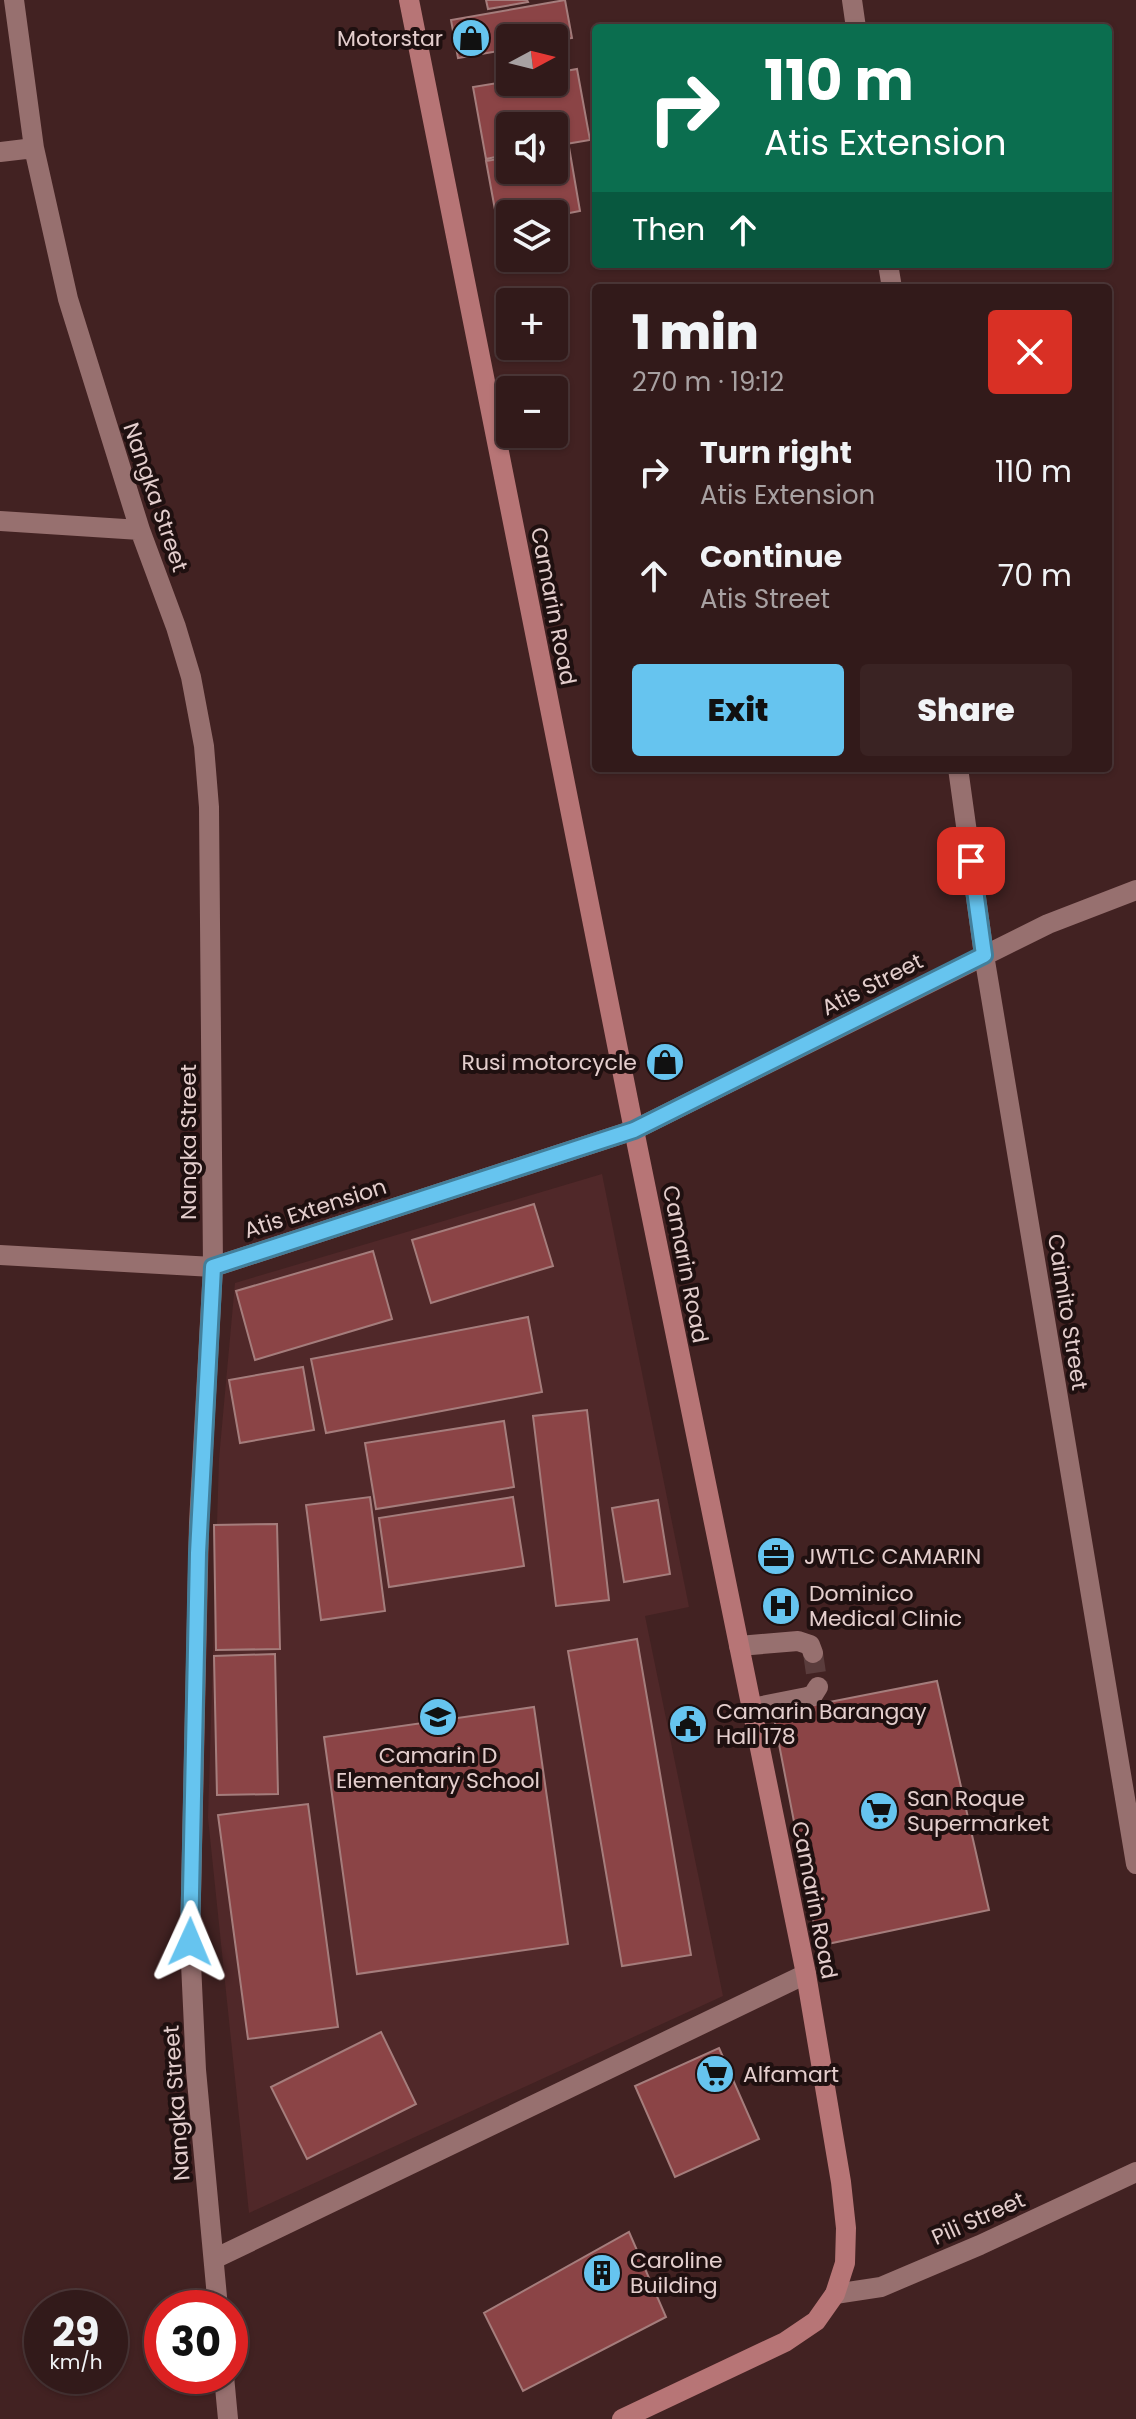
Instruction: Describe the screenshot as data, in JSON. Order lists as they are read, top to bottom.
{
  "streets": {
    "main road": ["Camarin Road"],
    "street": [
      "Nangka Street",
      "Atis Street",
      "Atis Extension",
      "Caimito Street",
      "Pili Street"
    ]
  },
  "crossings": [
    ["Nangka Street", "Atis Extension"],
    ["Camarin Road", "Atis Street"],
    ["Camarin Road", "Atis Extension"],
    ["Camarin Road", "Pili Street"],
    ["Atis Street", "Atis Extension"],
    ["Atis Street", "Caimito Street"]
  ],
  "places": {
    "shop": ["Motorstar", "Rusi motorcycle"],
    "office": ["JWTLC CAMARIN"],
    "hospital": ["Dominico Medical Clinic"],
    "school or university": ["Camarin D Elementary School"],
    "public building": ["Camarin Barangay Hall 178"],
    "supermarket": ["San Roque Supermarket", "Alfamart"],
    "building": ["Caroline Building"]
  },
  "north": "right",
  "page": {
    "map_buttons": ["+", "−"],
    "turn": ["110 m", "Atis Extension"],
    "then": "Then",
    "heading": ["1 min", "270 m · 19:12"],
    "list": [
      {
        "name": "Turn right",
        "note": "Atis Extension",
        "value": "110 m"
      },
      {
        "name": "Continue",
        "note": "Atis Street",
        "value": "70 m"
      }
    ],
    "buttons": ["Exit", "Share"],
    "speed": "29 km/h",
    "limit": "30"
  }
}
